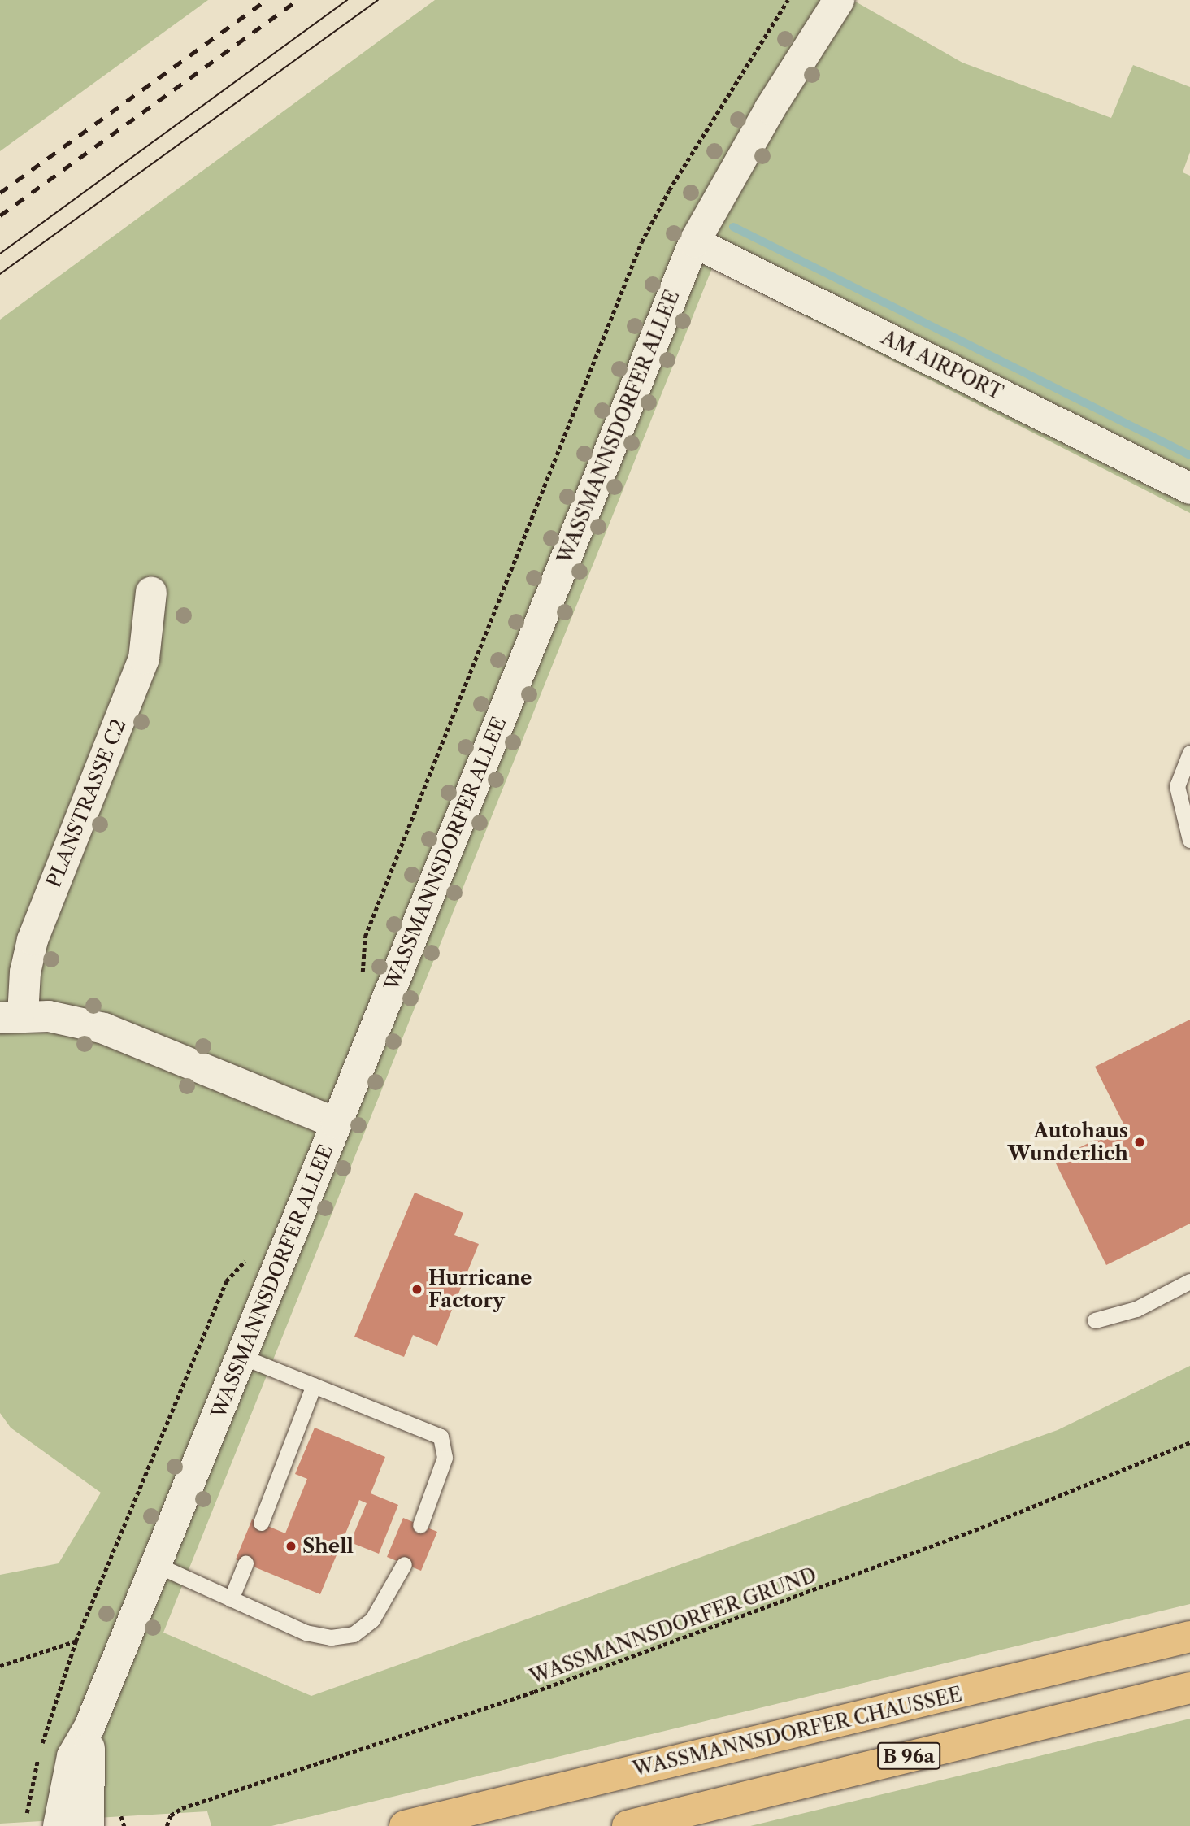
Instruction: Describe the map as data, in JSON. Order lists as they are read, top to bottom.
{
  "streets": {
    "main road": ["WASSMANNSDORFER CHAUSSEE", "B 96a"],
    "street": ["AM AIRPORT", "WASSMANNSDORFER ALLEE", "PLANSTRASSE C2"],
    "path": ["WASSMANNSDORFER GRUND"]
  },
  "crossings": [
    ["AM AIRPORT", "WASSMANNSDORFER ALLEE"]
  ],
  "places": ["Autohaus Wunderlich", "Hurricane Factory", "Shell"]
}
